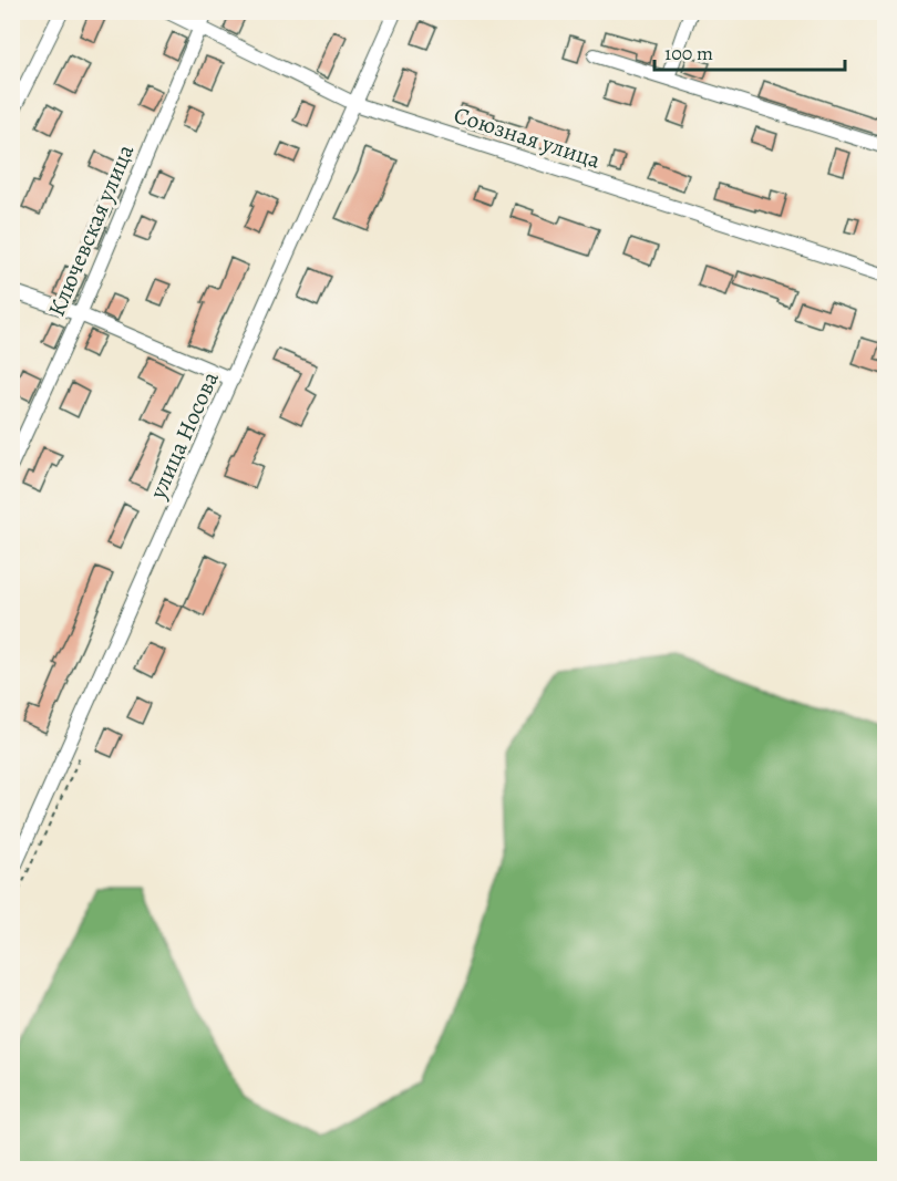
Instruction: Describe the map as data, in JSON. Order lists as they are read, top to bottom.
{
  "streets": {
    "street": ["Союзная улица", "Ключевская улица", "улица Носова"]
  },
  "crossings": [
    ["Союзная улица", "Ключевская улица"],
    ["Союзная улица", "улица Носова"]
  ],
  "scale_bar": "100 m"
}
